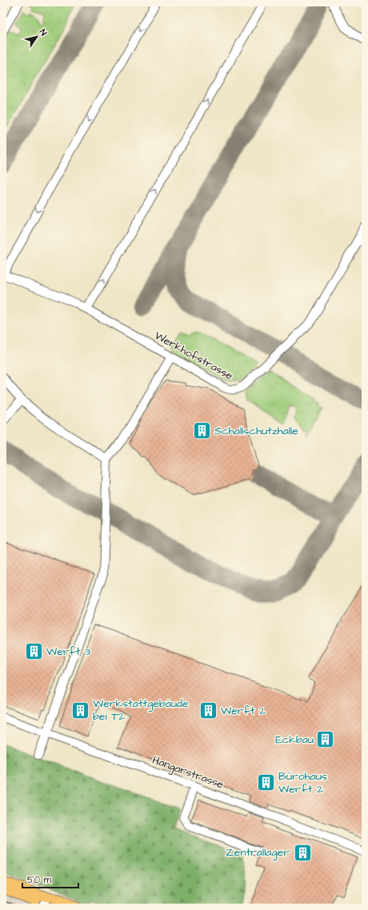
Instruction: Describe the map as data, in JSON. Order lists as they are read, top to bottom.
{
  "streets": {
    "lane": ["Werkhofstrasse", "Hangarstrasse"]
  },
  "places": {
    "building": [
      "Schallschutzhalle",
      "Werft 3",
      "Werkstattgebäude bei T2",
      "Werft 2",
      "Eckbau",
      "Bürohaus Werft 2",
      "Zentrallager"
    ]
  },
  "scale_bar": "50 m",
  "north": "top right"
}
